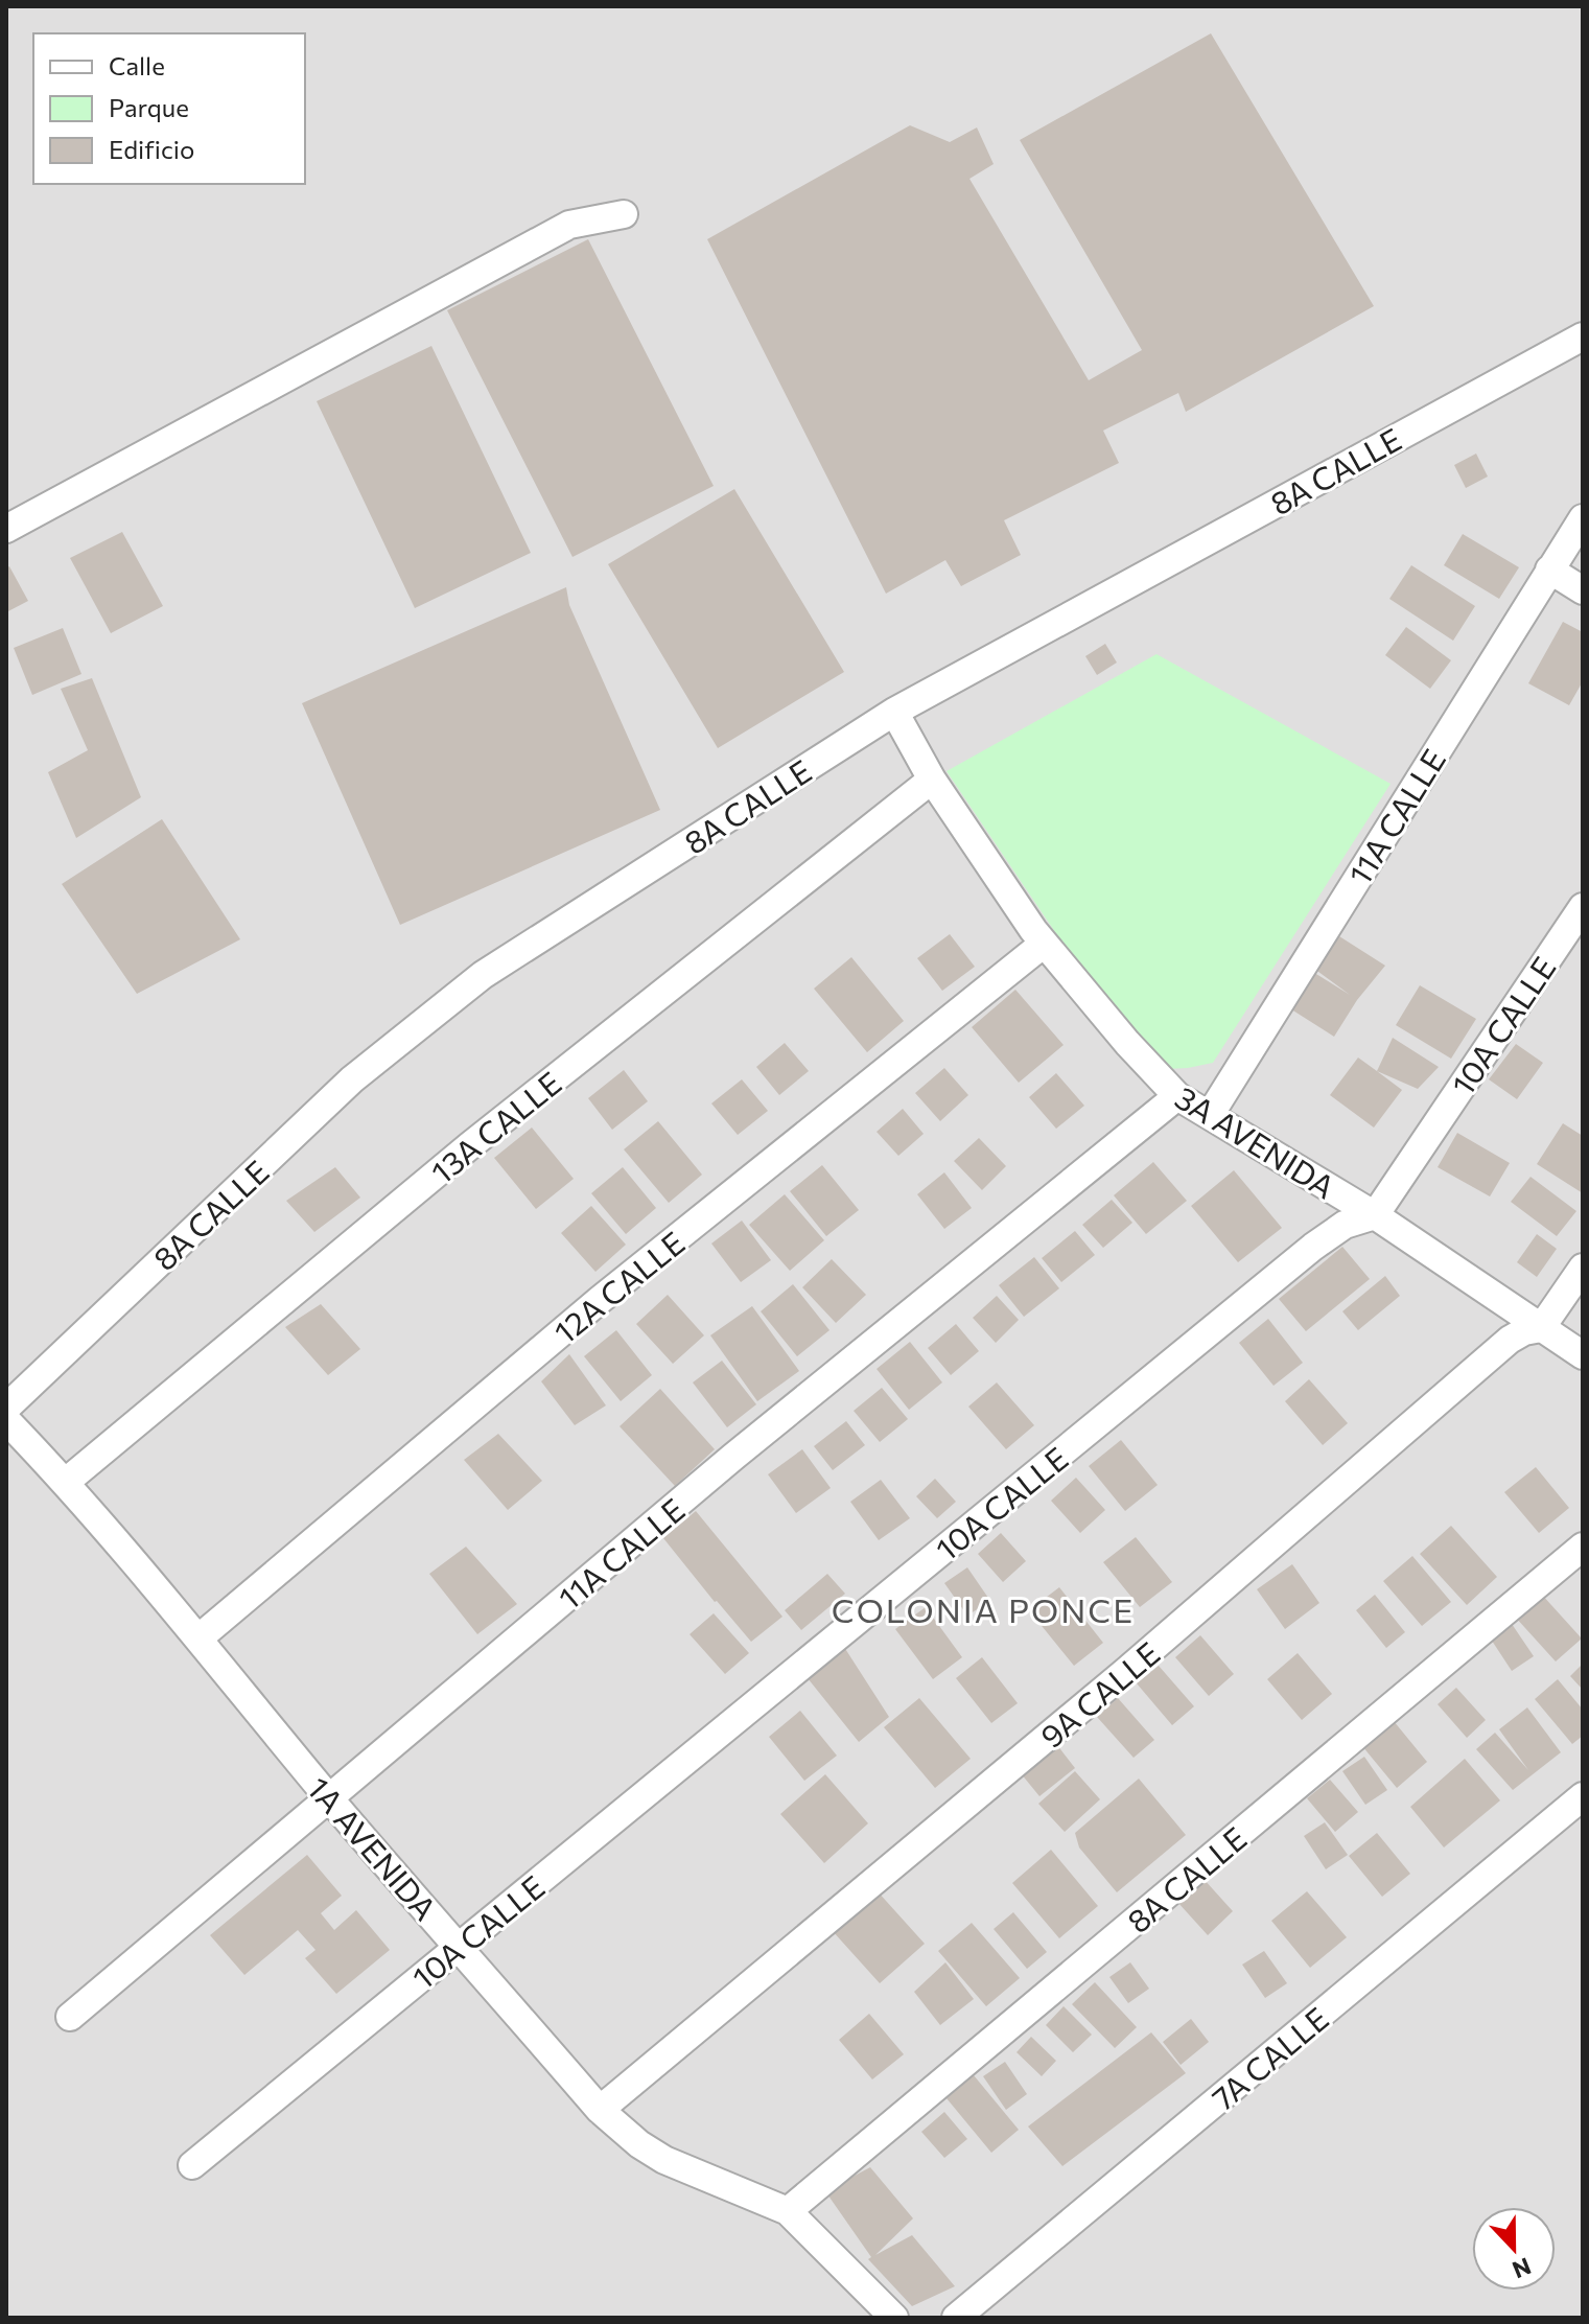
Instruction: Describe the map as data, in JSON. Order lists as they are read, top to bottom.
{
  "streets": {
    "street": [
      "8A CALLE",
      "11A CALLE",
      "10A CALLE",
      "13A CALLE",
      "3A AVENIDA",
      "12A CALLE",
      "9A CALLE",
      "1A AVENIDA",
      "7A CALLE"
    ]
  },
  "crossings": [
    ["8A CALLE", "3A AVENIDA"],
    ["8A CALLE", "1A AVENIDA"],
    ["11A CALLE", "3A AVENIDA"],
    ["11A CALLE", "1A AVENIDA"],
    ["10A CALLE", "3A AVENIDA"],
    ["10A CALLE", "1A AVENIDA"],
    ["13A CALLE", "3A AVENIDA"],
    ["13A CALLE", "1A AVENIDA"],
    ["3A AVENIDA", "12A CALLE"],
    ["3A AVENIDA", "9A CALLE"],
    ["12A CALLE", "1A AVENIDA"],
    ["9A CALLE", "1A AVENIDA"]
  ],
  "districts": ["COLONIA PONCE"],
  "legend": ["Calle", "Parque", "Edificio"],
  "north": "bottom"
}
